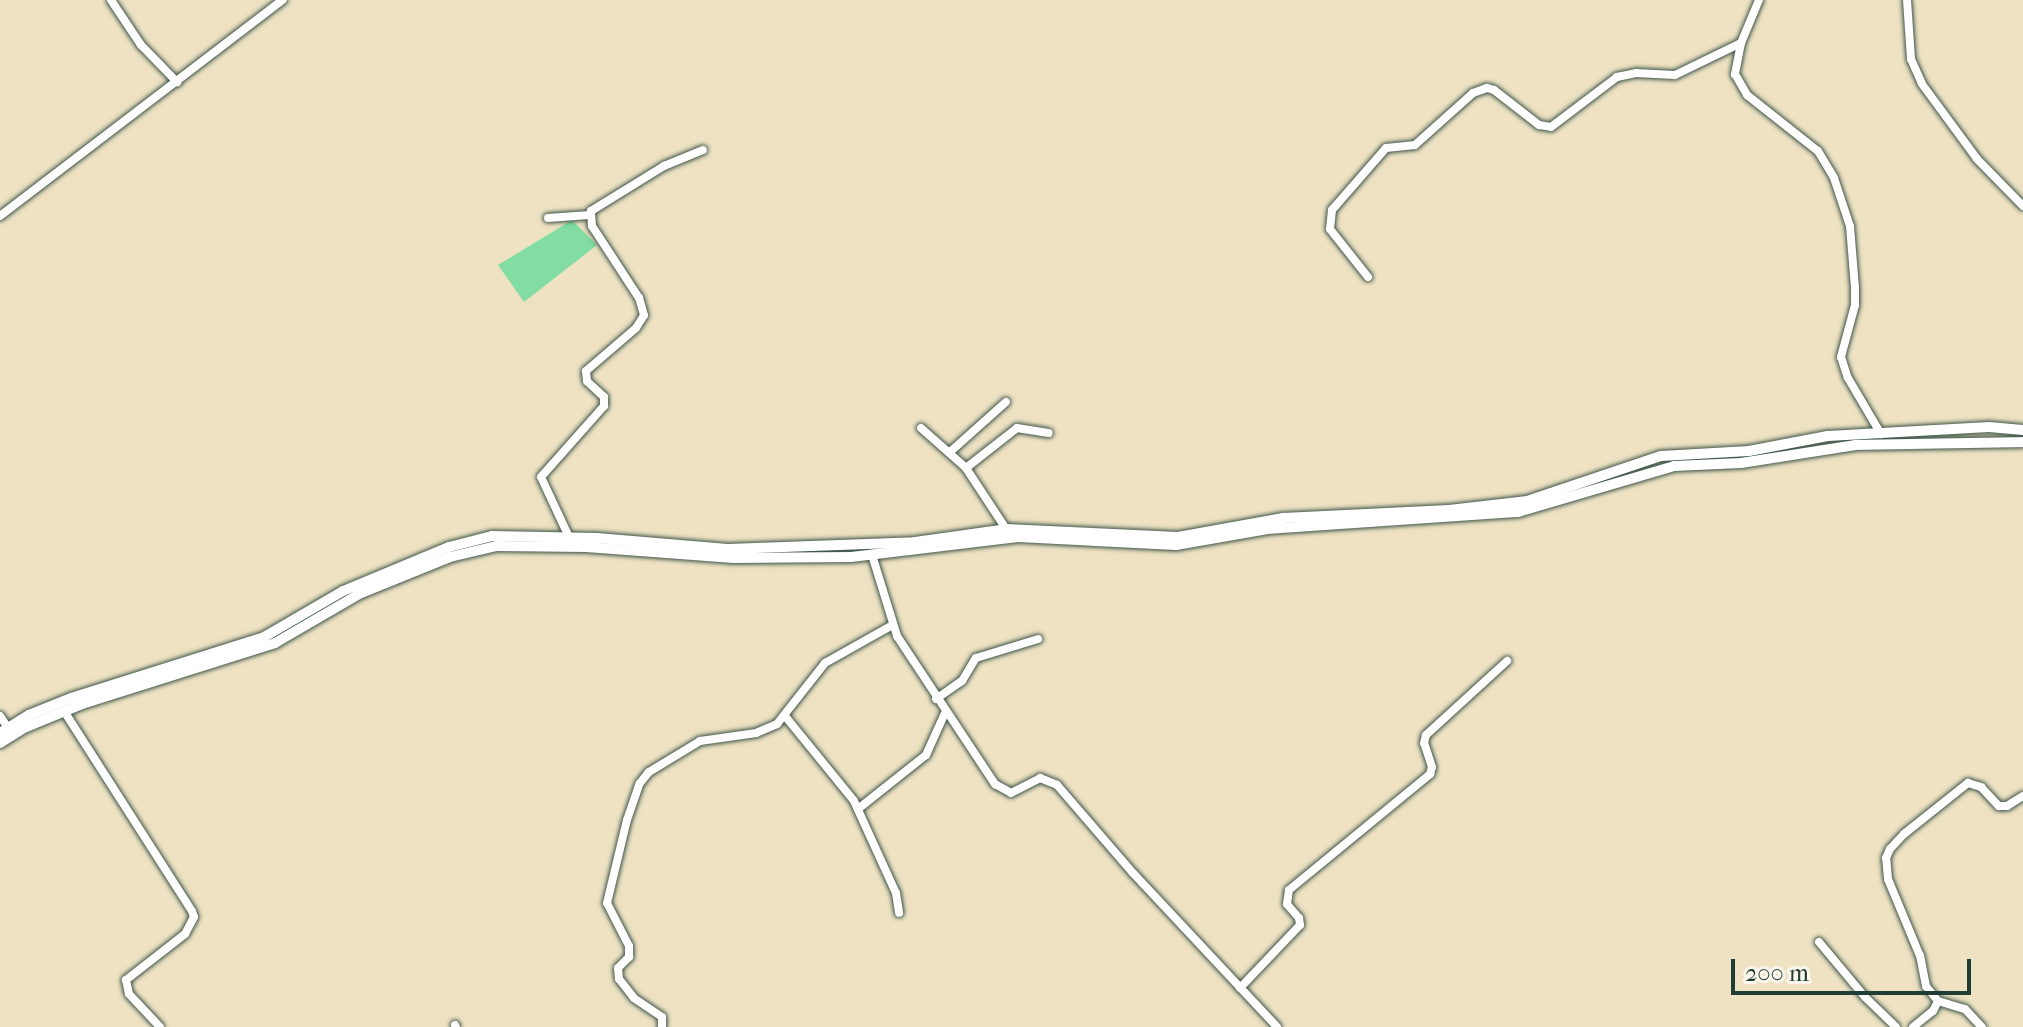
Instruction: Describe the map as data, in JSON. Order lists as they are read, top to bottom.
{
  "scale_bar": "200 m"
}
